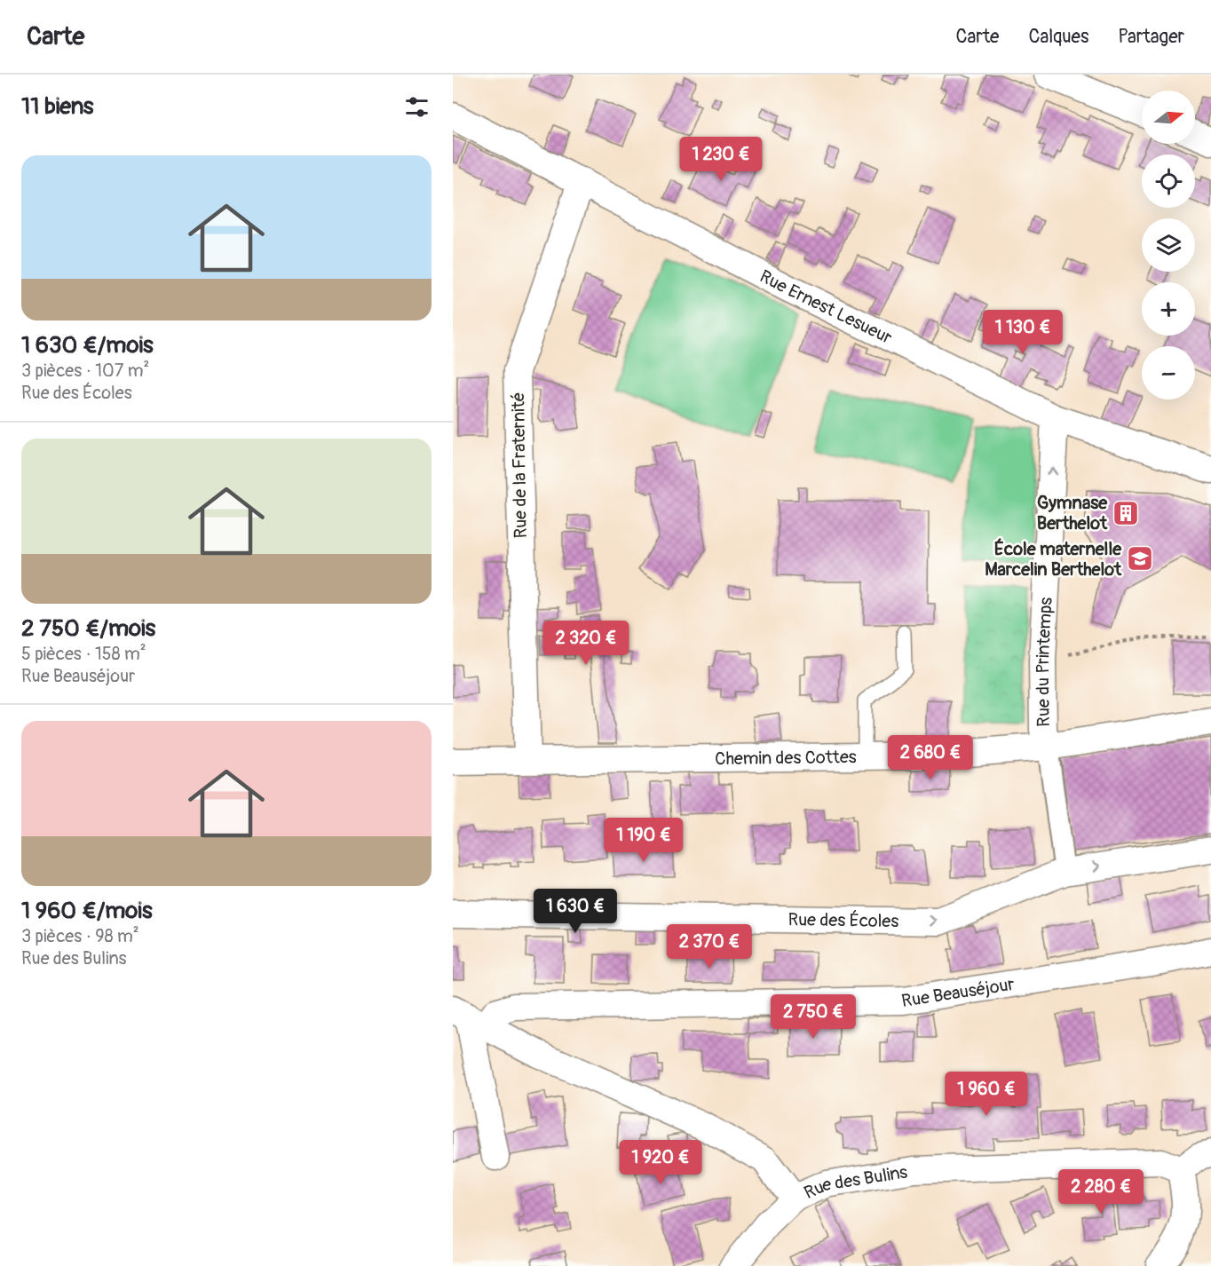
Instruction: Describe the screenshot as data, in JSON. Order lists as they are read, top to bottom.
{
  "streets": {
    "street": [
      "Rue Ernest Lesueur",
      "Rue de la Fraternité",
      "Rue du Printemps",
      "Chemin des Cottes",
      "Rue des Écoles",
      "Rue Beauséjour",
      "Rue des Bulins"
    ]
  },
  "crossings": [
    ["Rue Ernest Lesueur", "Rue de la Fraternité"],
    ["Rue Ernest Lesueur", "Rue du Printemps"],
    ["Rue de la Fraternité", "Chemin des Cottes"],
    ["Rue du Printemps", "Chemin des Cottes"],
    ["Rue Beauséjour", "Rue des Bulins"]
  ],
  "one_way": ["Rue du Printemps", "Rue des Écoles"],
  "places": {
    "building": ["Gymnase Berthelot"],
    "school or university": ["École maternelle Marcelin Berthelot"]
  },
  "north": "right",
  "page": {
    "header": "Carte",
    "nav": ["Carte", "Calques", "Partager"],
    "heading": "11 biens",
    "map_buttons": ["+", "−"],
    "price": [
      "1 230 €",
      "1 130 €",
      "2 320 €",
      "2 680 €",
      "1 190 €",
      "1 630 €",
      "2 370 €",
      "2 750 €",
      "1 960 €",
      "1 920 €",
      "2 280 €"
    ],
    "list": [
      {
        "name": "1 630 €/mois",
        "note": "3 pièces · 107 m² · Rue des Écoles"
      },
      {
        "name": "2 750 €/mois",
        "note": "5 pièces · 158 m² · Rue Beauséjour"
      },
      {
        "name": "1 960 €/mois",
        "note": "3 pièces · 98 m² · Rue des Bulins"
      }
    ]
  }
}
